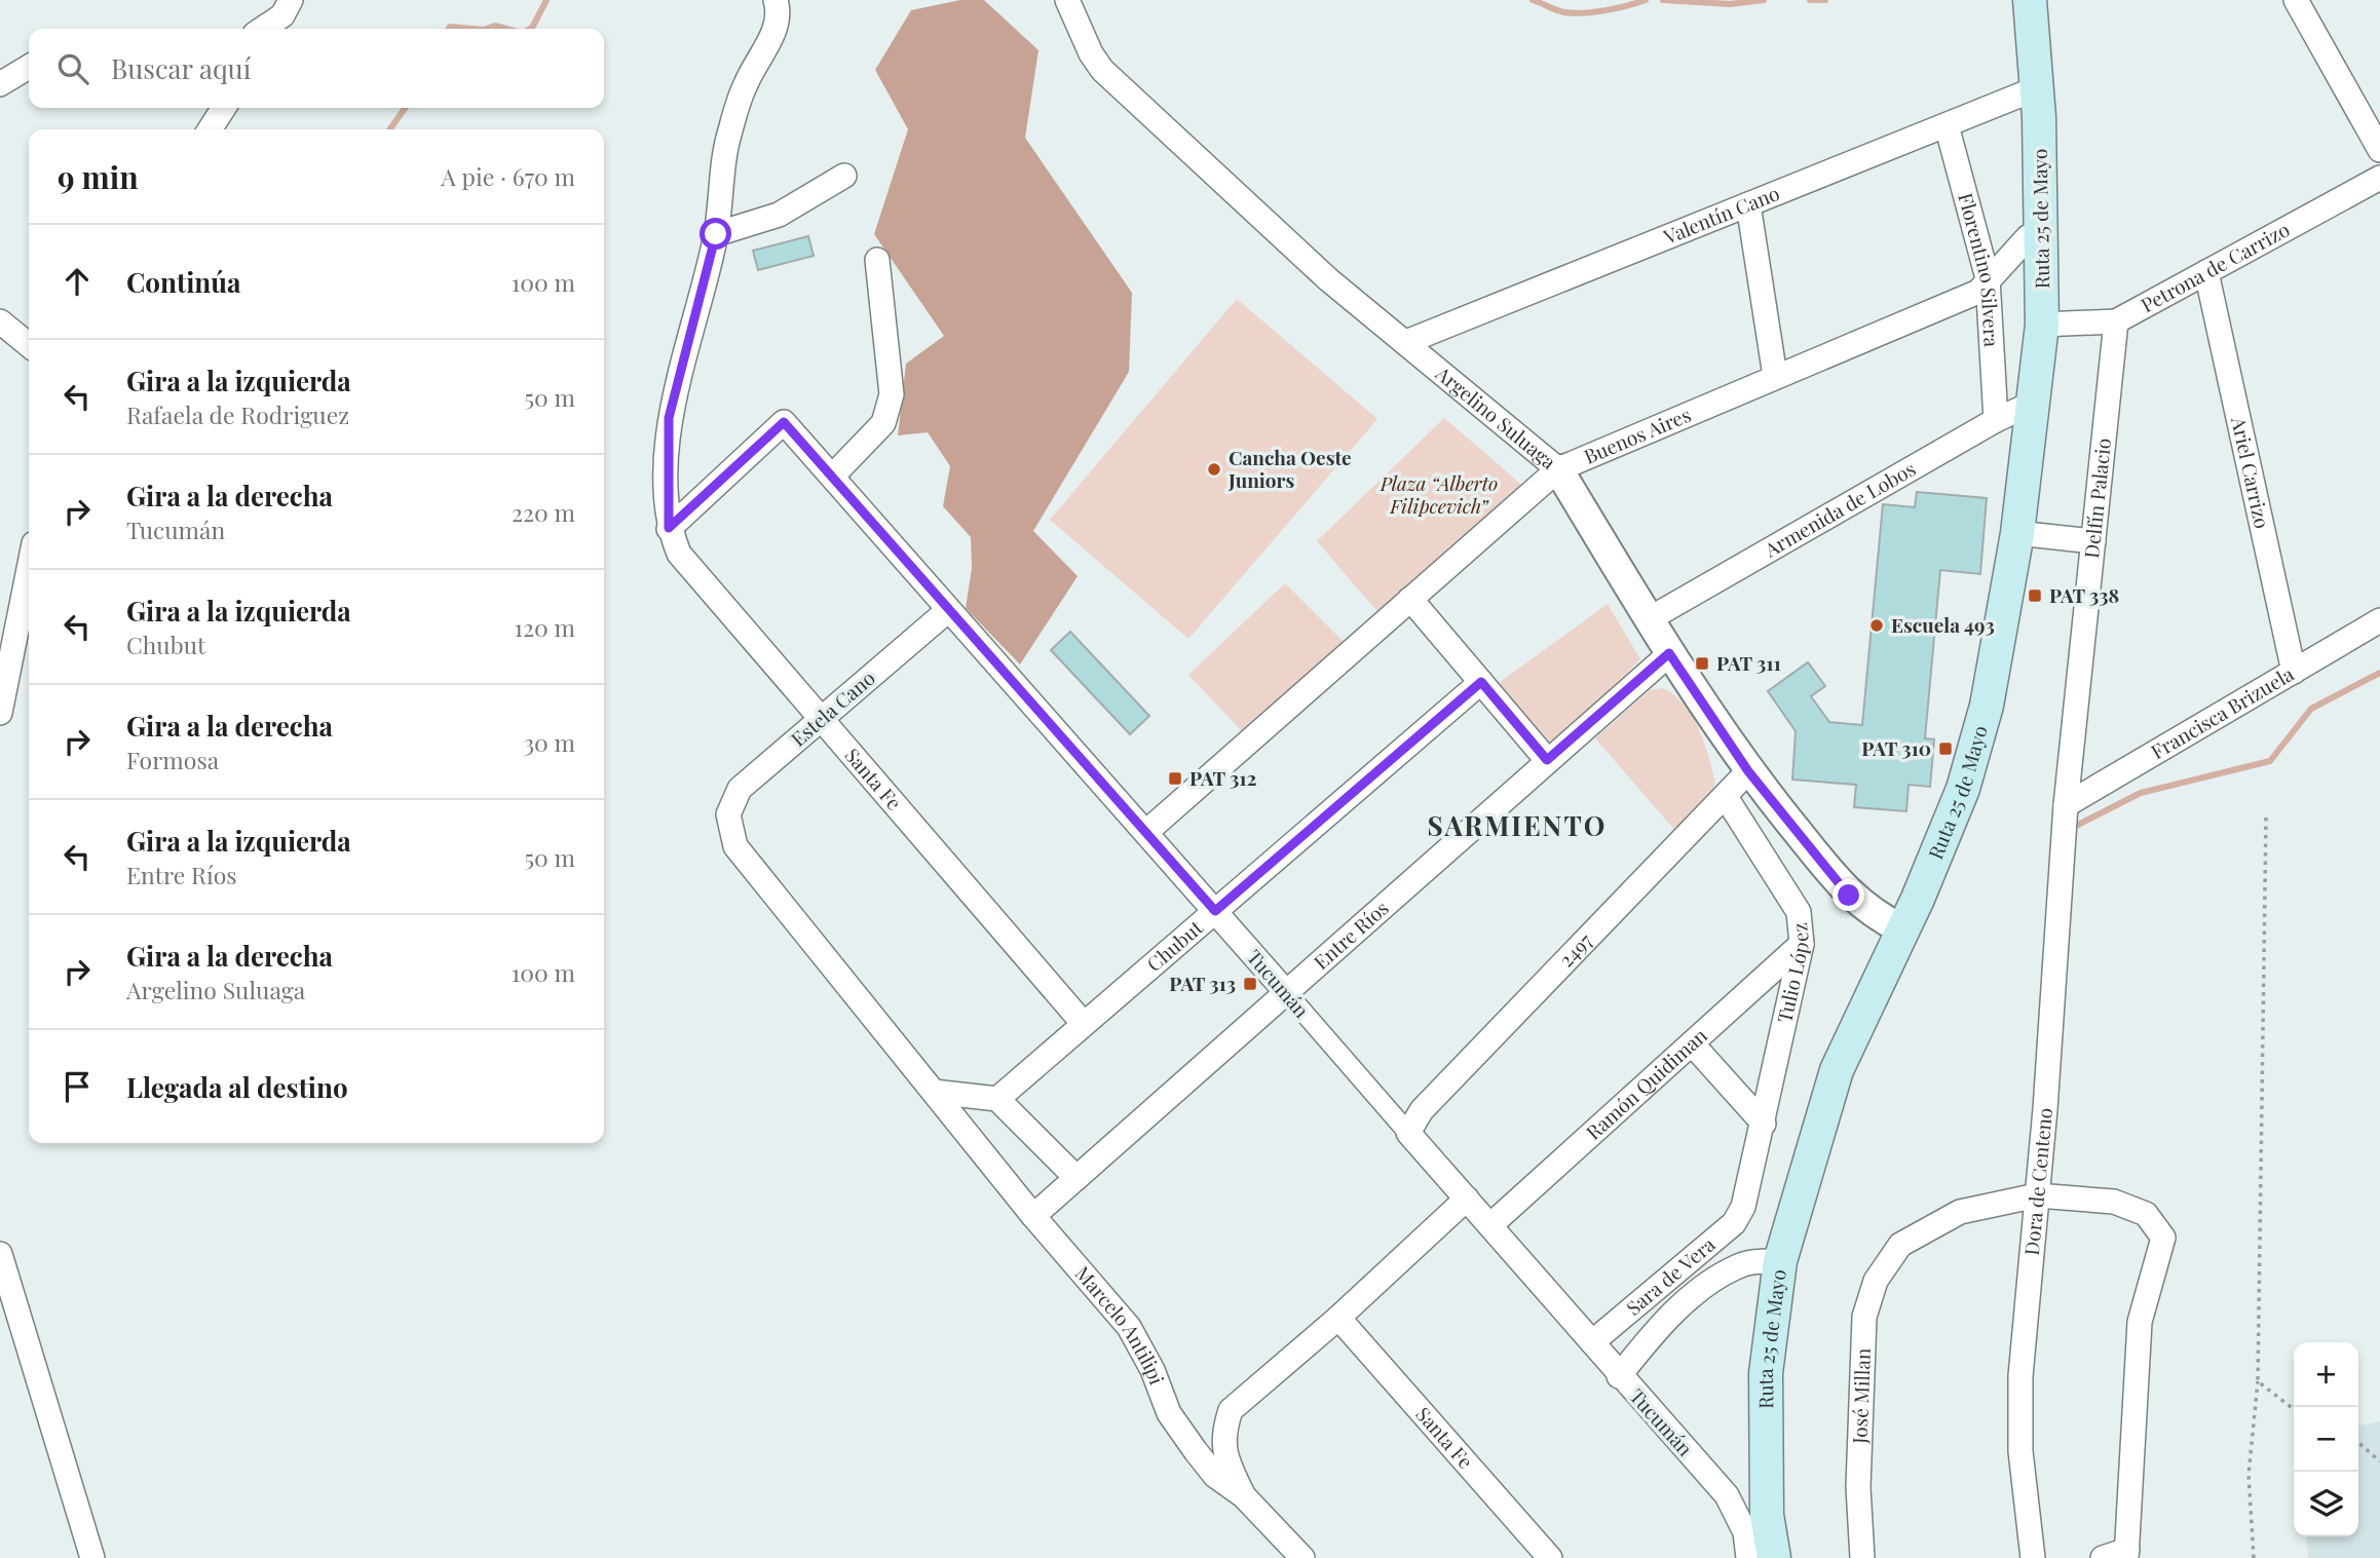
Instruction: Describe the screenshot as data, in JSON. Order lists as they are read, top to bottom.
{
  "streets": {
    "main road": ["Ruta 25 de Mayo"],
    "street": [
      "Valentín Cano",
      "Petrona de Carrizo",
      "Florentino Silvera",
      "Argelino Suluaga",
      "Buenos Aires",
      "Ariel Carrizo",
      "Delfín Palacio",
      "Armenida de Lobos",
      "Estela Cano",
      "Francisca Brizuela",
      "Santa Fe",
      "Entre Ríos",
      "Chubut",
      "2497",
      "Tulio López",
      "Tucumán",
      "Ramón Quidiman",
      "Dora de Centeno",
      "Sara de Vera",
      "Marcelo Antilipi",
      "José Millan"
    ]
  },
  "crossings": [
    ["Valentín Cano", "Ruta 25 de Mayo"],
    ["Valentín Cano", "Florentino Silvera"],
    ["Valentín Cano", "Argelino Suluaga"],
    ["Ruta 25 de Mayo", "Petrona de Carrizo"],
    ["Ruta 25 de Mayo", "Argelino Suluaga"],
    ["Ruta 25 de Mayo", "Buenos Aires"],
    ["Ruta 25 de Mayo", "Armenida de Lobos"],
    ["Petrona de Carrizo", "Ariel Carrizo"],
    ["Petrona de Carrizo", "Delfín Palacio"],
    ["Florentino Silvera", "Buenos Aires"],
    ["Florentino Silvera", "Armenida de Lobos"],
    ["Argelino Suluaga", "Buenos Aires"],
    ["Argelino Suluaga", "Armenida de Lobos"],
    ["Argelino Suluaga", "Entre Ríos"],
    ["Argelino Suluaga", "2497"],
    ["Buenos Aires", "Tucumán"],
    ["Ariel Carrizo", "Francisca Brizuela"],
    ["Delfín Palacio", "Francisca Brizuela"],
    ["Delfín Palacio", "Dora de Centeno"],
    ["Estela Cano", "Santa Fe"],
    ["Estela Cano", "Tucumán"],
    ["Estela Cano", "Marcelo Antilipi"],
    ["Francisca Brizuela", "Dora de Centeno"],
    ["Santa Fe", "Chubut"],
    ["Santa Fe", "Tucumán"],
    ["Entre Ríos", "Tucumán"],
    ["Entre Ríos", "Marcelo Antilipi"],
    ["Chubut", "Tucumán"],
    ["2497", "Tulio López"],
    ["2497", "Tucumán"],
    ["Tulio López", "Ramón Quidiman"],
    ["Tulio López", "Sara de Vera"],
    ["Tucumán", "Ramón Quidiman"],
    ["Tucumán", "Sara de Vera"],
    ["Dora de Centeno", "José Millan"]
  ],
  "districts": ["SARMIENTO"],
  "parks": ["Plaza “Alberto Filipcevich”"],
  "places": {
    "other": ["Cancha Oeste Juniors", "Escuela 493"],
    "transit": [
      "PAT 338",
      "PAT 311",
      "PAT 310",
      "PAT 312",
      "PAT 313"
    ]
  },
  "page": {
    "search": "Buscar aquí",
    "heading": ["9 min", "A pie · 670 m"],
    "list": [
      ["Continúa", "100 m"],
      ["Gira a la izquierda", "Rafaela de Rodriguez", "50 m"],
      ["Gira a la derecha", "Tucumán", "220 m"],
      ["Gira a la izquierda", "Chubut", "120 m"],
      ["Gira a la derecha", "Formosa", "30 m"],
      ["Gira a la izquierda", "Entre Ríos", "50 m"],
      ["Gira a la derecha", "Argelino Suluaga", "100 m"],
      "Llegada al destino"
    ],
    "map_buttons": ["+", "−"]
  }
}
